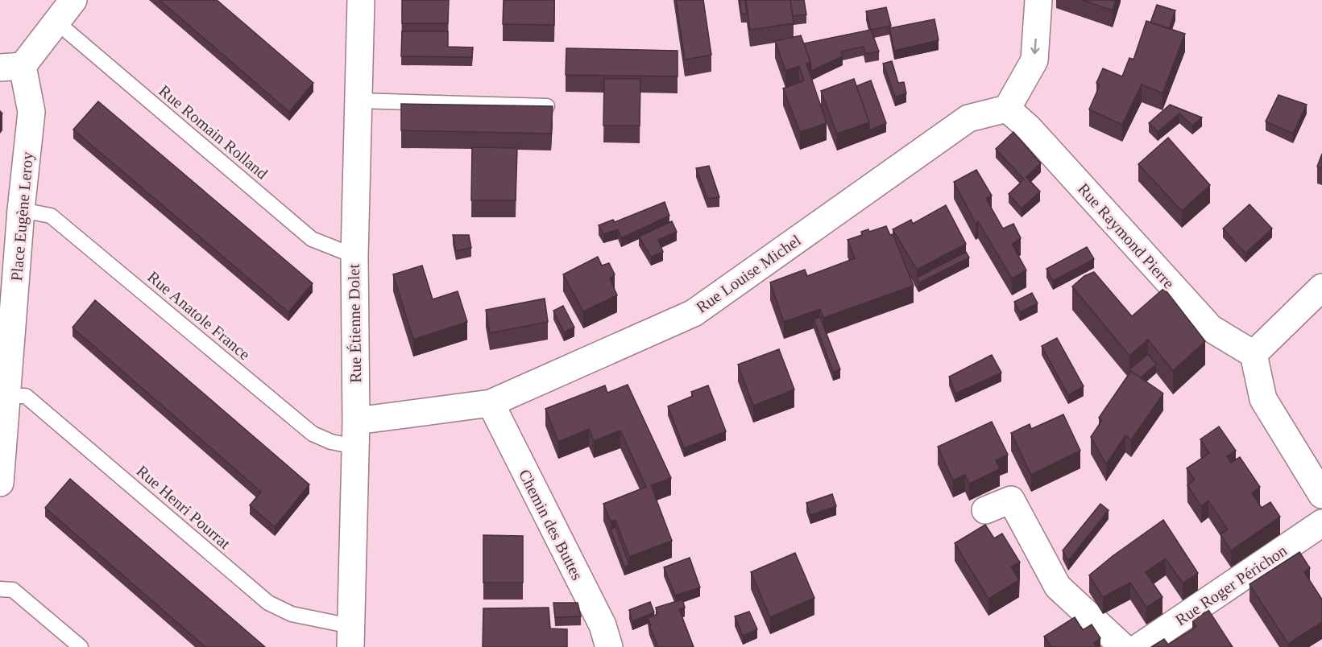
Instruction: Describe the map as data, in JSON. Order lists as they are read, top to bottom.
{
  "streets": {
    "street": [
      "Place Eugène Leroy",
      "Rue Raymond Pierre",
      "Rue Louise Michel",
      "Rue Étienne Dolet",
      "Chemin des Buttes",
      "Rue Roger Périchon"
    ],
    "lane": ["Rue Romain Rolland", "Rue Anatole France", "Rue Henri Pourrat"]
  },
  "crossings": [
    ["Rue Romain Rolland", "Rue Étienne Dolet"],
    ["Place Eugène Leroy", "Rue Anatole France"],
    ["Place Eugène Leroy", "Rue Henri Pourrat"],
    ["Rue Raymond Pierre", "Rue Louise Michel"],
    ["Rue Louise Michel", "Rue Anatole France"],
    ["Rue Louise Michel", "Rue Étienne Dolet"],
    ["Rue Louise Michel", "Chemin des Buttes"],
    ["Rue Anatole France", "Rue Étienne Dolet"],
    ["Rue Étienne Dolet", "Rue Henri Pourrat"]
  ]
}
